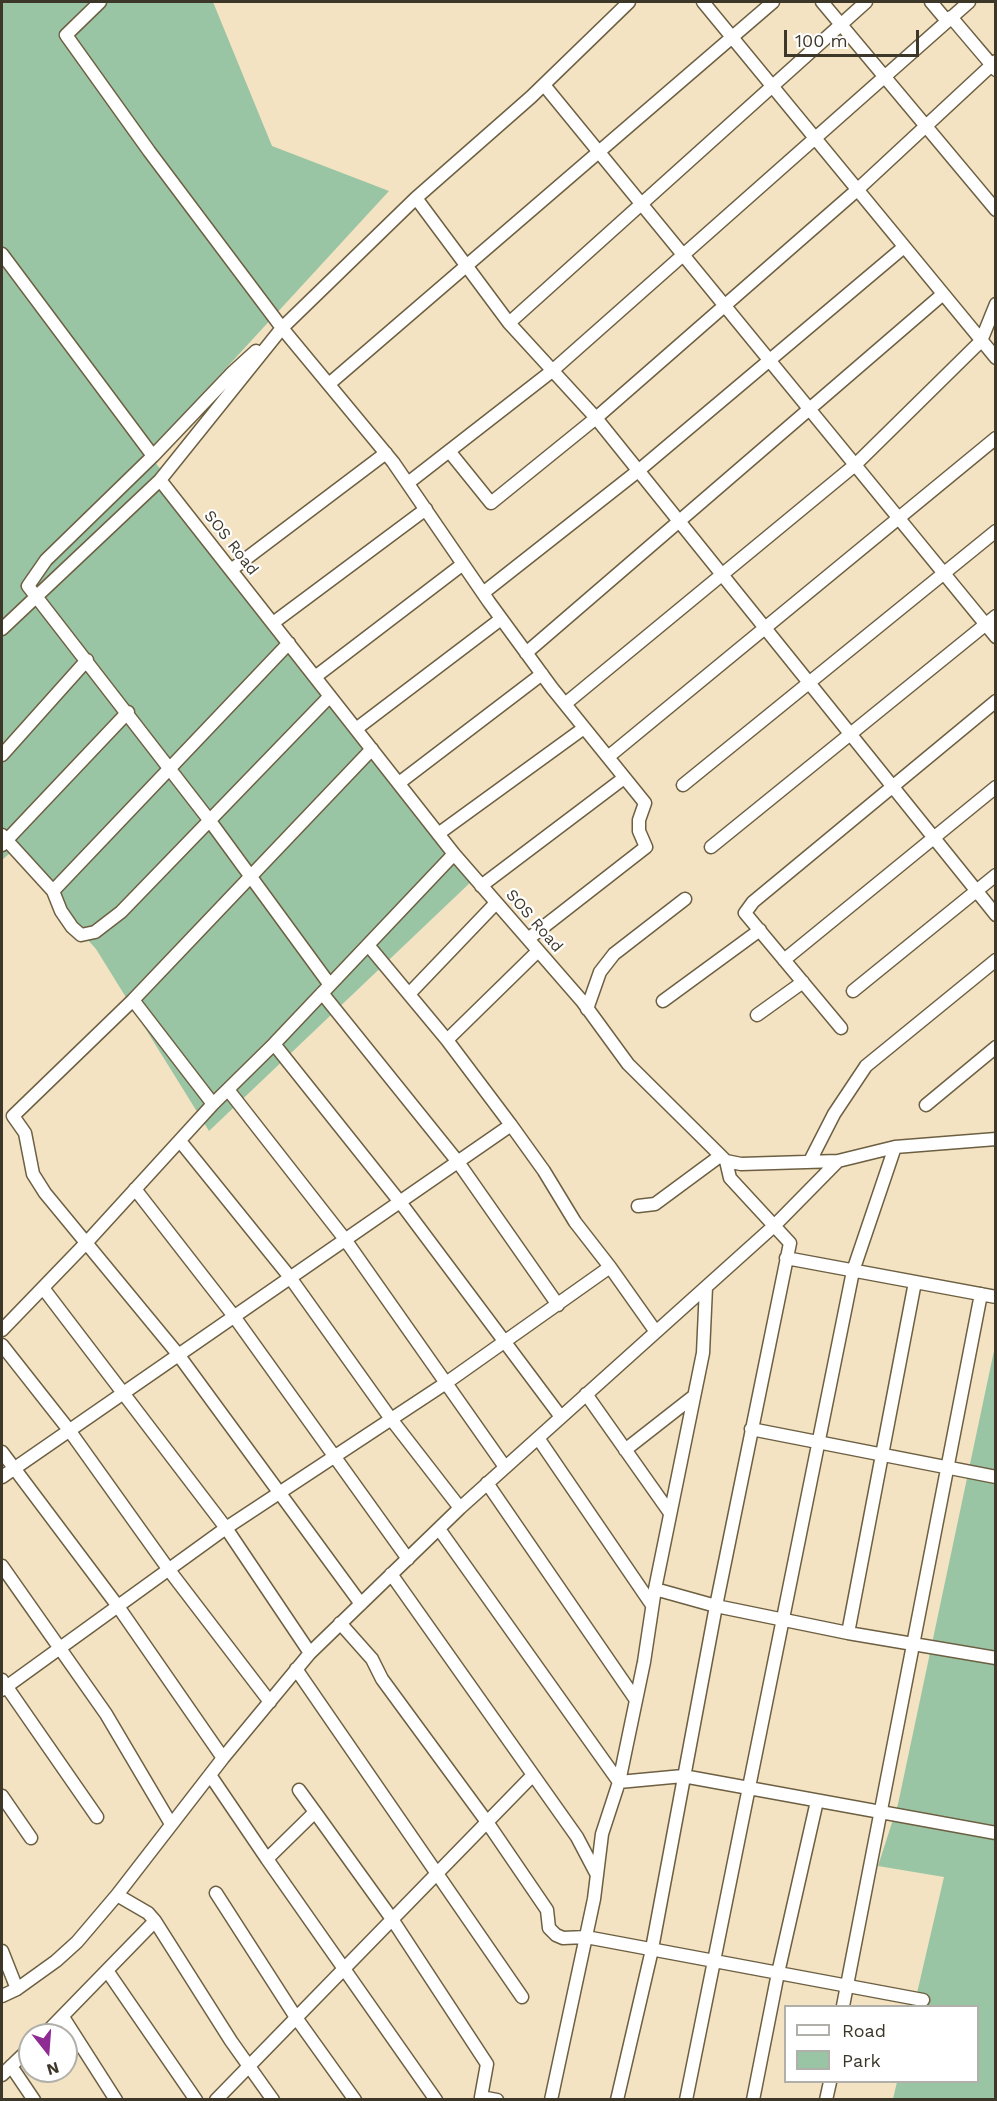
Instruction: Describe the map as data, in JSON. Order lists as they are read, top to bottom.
{
  "streets": {
    "street": ["SOS Road"]
  },
  "legend": ["Road", "Park"],
  "scale_bar": "100 m",
  "north": "bottom"
}
